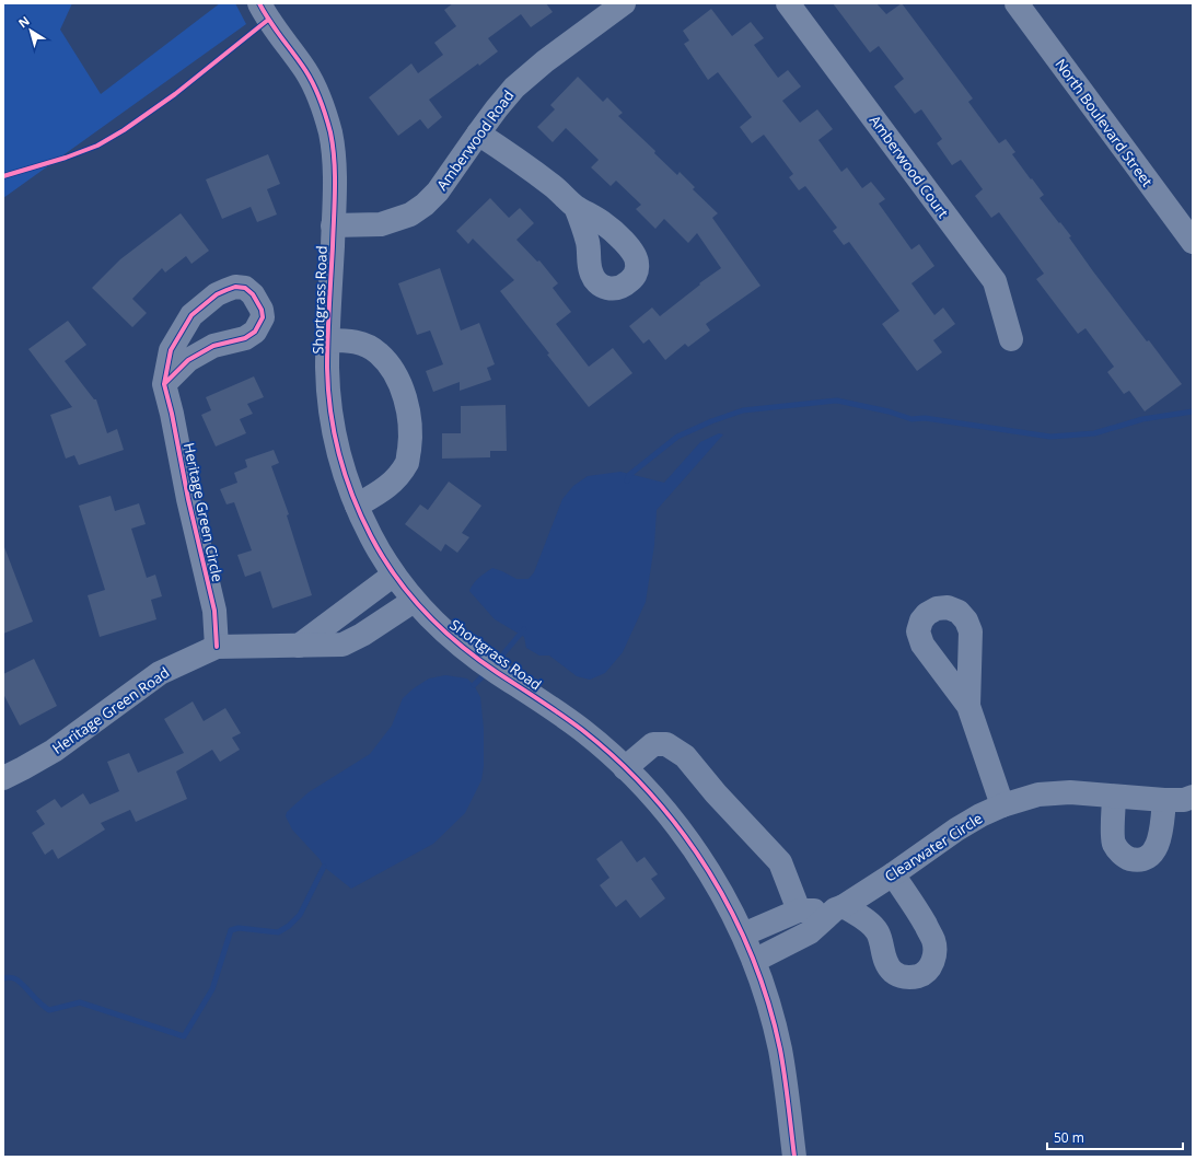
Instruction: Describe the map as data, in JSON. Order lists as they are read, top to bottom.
{
  "streets": {
    "street": [
      "North Boulevard Street",
      "Amberwood Road",
      "Amberwood Court",
      "Shortgrass Road",
      "Heritage Green Circle",
      "Heritage Green Road",
      "Clearwater Circle"
    ]
  },
  "crossings": [
    ["Amberwood Road", "Shortgrass Road"],
    ["Shortgrass Road", "Heritage Green Road"],
    ["Shortgrass Road", "Clearwater Circle"],
    ["Heritage Green Circle", "Heritage Green Road"]
  ],
  "scale_bar": "50 m",
  "north": "top left"
}
